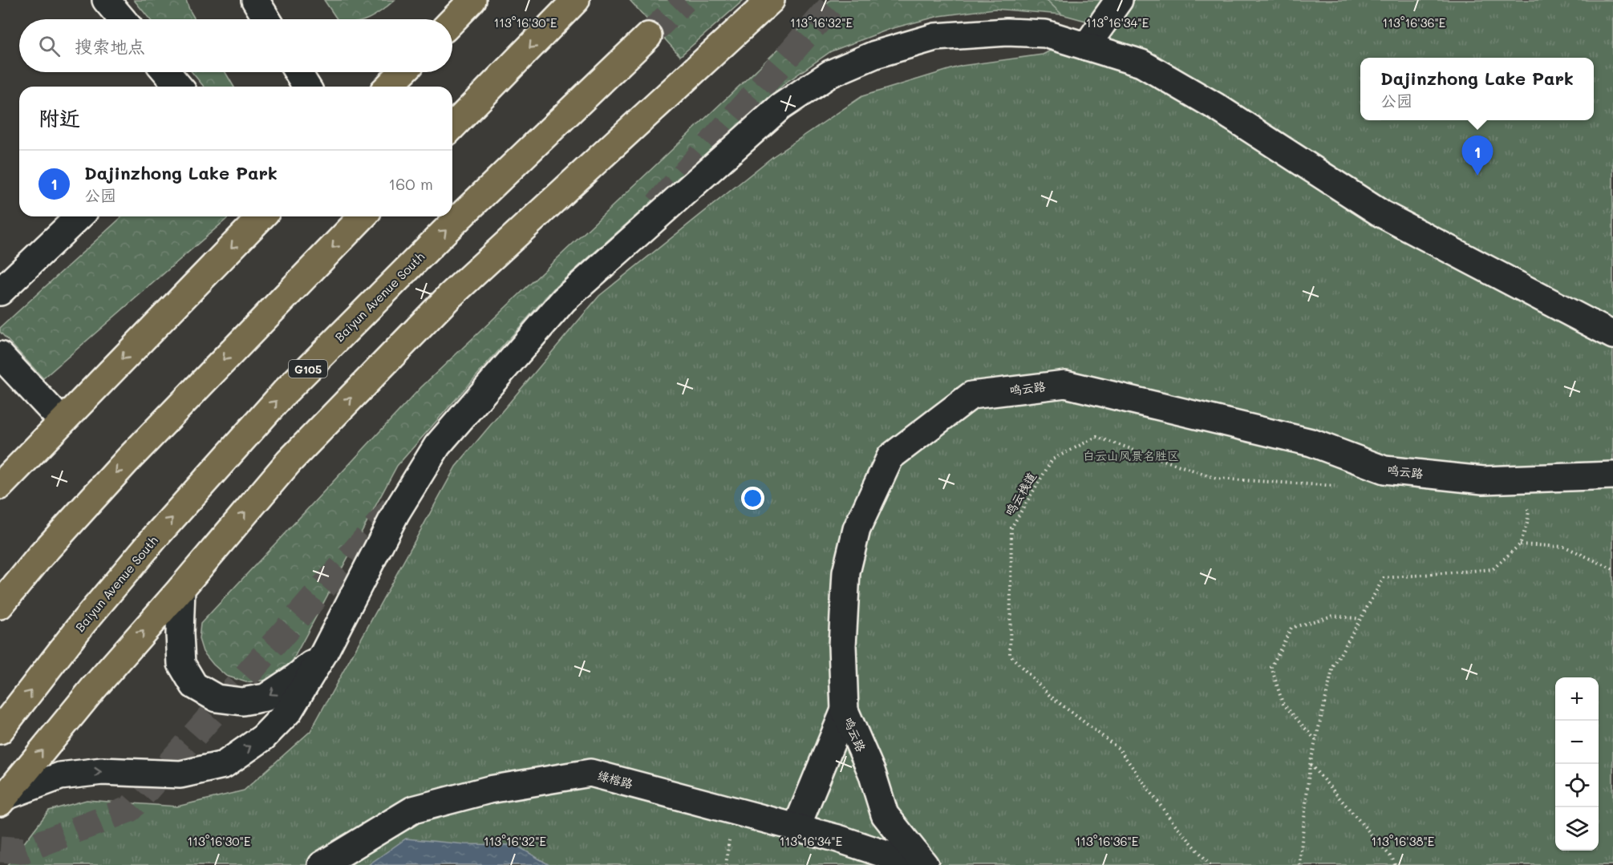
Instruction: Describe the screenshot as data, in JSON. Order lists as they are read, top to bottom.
{
  "streets": {
    "highway": ["Baiyun Avenue South", "G105"],
    "street": ["鸣云路", "绿榕路"],
    "path": ["鸣云栈道"]
  },
  "parks": ["白云山风景名胜区"],
  "page": {
    "search": "搜索地点",
    "popup": ["Dajinzhong Lake Park", "公园"],
    "heading": "附近",
    "pins": "1",
    "list": [
      {
        "mark": "1",
        "name": "Dajinzhong Lake Park",
        "note": "公园",
        "value": "160 m"
      }
    ],
    "map_buttons": ["+", "−"]
  },
  "coordinates": [
    "113°16'30\"E",
    "113°16'32\"E",
    "113°16'34\"E",
    "113°16'36\"E",
    "113°16'38\"E"
  ]
}
